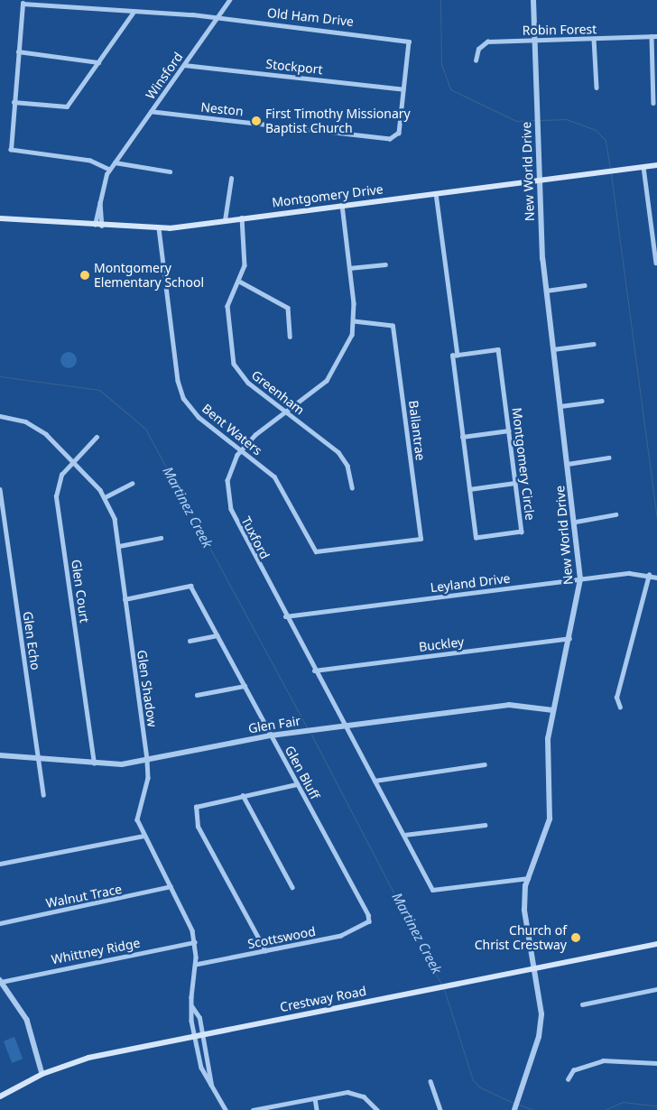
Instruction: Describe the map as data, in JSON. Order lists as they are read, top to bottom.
{
  "streets": {
    "main road": ["Montgomery Drive", "Crestway Road"],
    "street": [
      "Old Ham Drive",
      "Robin Forest",
      "Stockport",
      "Winsford",
      "Neston",
      "New World Drive",
      "Greenham",
      "Bent Waters",
      "Ballantrae",
      "Montgomery Circle",
      "Tuxford",
      "Leyland Drive",
      "Glen Court",
      "Glen Echo",
      "Buckley",
      "Glen Shadow",
      "Glen Fair",
      "Glen Bluff",
      "Walnut Trace",
      "Scottswood",
      "Whittney Ridge"
    ]
  },
  "crossings": [
    ["Old Ham Drive", "Stockport"],
    ["Old Ham Drive", "Winsford"],
    ["Old Ham Drive", "Neston"],
    ["Robin Forest", "New World Drive"],
    ["Stockport", "Winsford"],
    ["Stockport", "Neston"],
    ["Winsford", "Neston"],
    ["New World Drive", "Montgomery Drive"],
    ["New World Drive", "Tuxford"],
    ["New World Drive", "Leyland Drive"],
    ["New World Drive", "Buckley"],
    ["New World Drive", "Glen Fair"],
    ["New World Drive", "Crestway Road"],
    ["Montgomery Drive", "Greenham"],
    ["Montgomery Drive", "Bent Waters"],
    ["Montgomery Drive", "Tuxford"],
    ["Greenham", "Tuxford"],
    ["Bent Waters", "Ballantrae"],
    ["Bent Waters", "Tuxford"],
    ["Ballantrae", "Tuxford"],
    ["Tuxford", "Leyland Drive"],
    ["Tuxford", "Buckley"],
    ["Tuxford", "Glen Fair"],
    ["Glen Court", "Glen Shadow"],
    ["Glen Court", "Glen Fair"],
    ["Glen Echo", "Glen Fair"],
    ["Glen Shadow", "Glen Fair"],
    ["Glen Shadow", "Glen Bluff"],
    ["Glen Shadow", "Walnut Trace"],
    ["Glen Shadow", "Scottswood"],
    ["Glen Shadow", "Whittney Ridge"],
    ["Glen Shadow", "Crestway Road"],
    ["Glen Fair", "Glen Bluff"],
    ["Glen Bluff", "Scottswood"]
  ],
  "water": ["Martinez Creek"],
  "places": ["First Timothy Missionary Baptist Church", "Montgomery Elementary School", "Church of Christ Crestway"]
}
